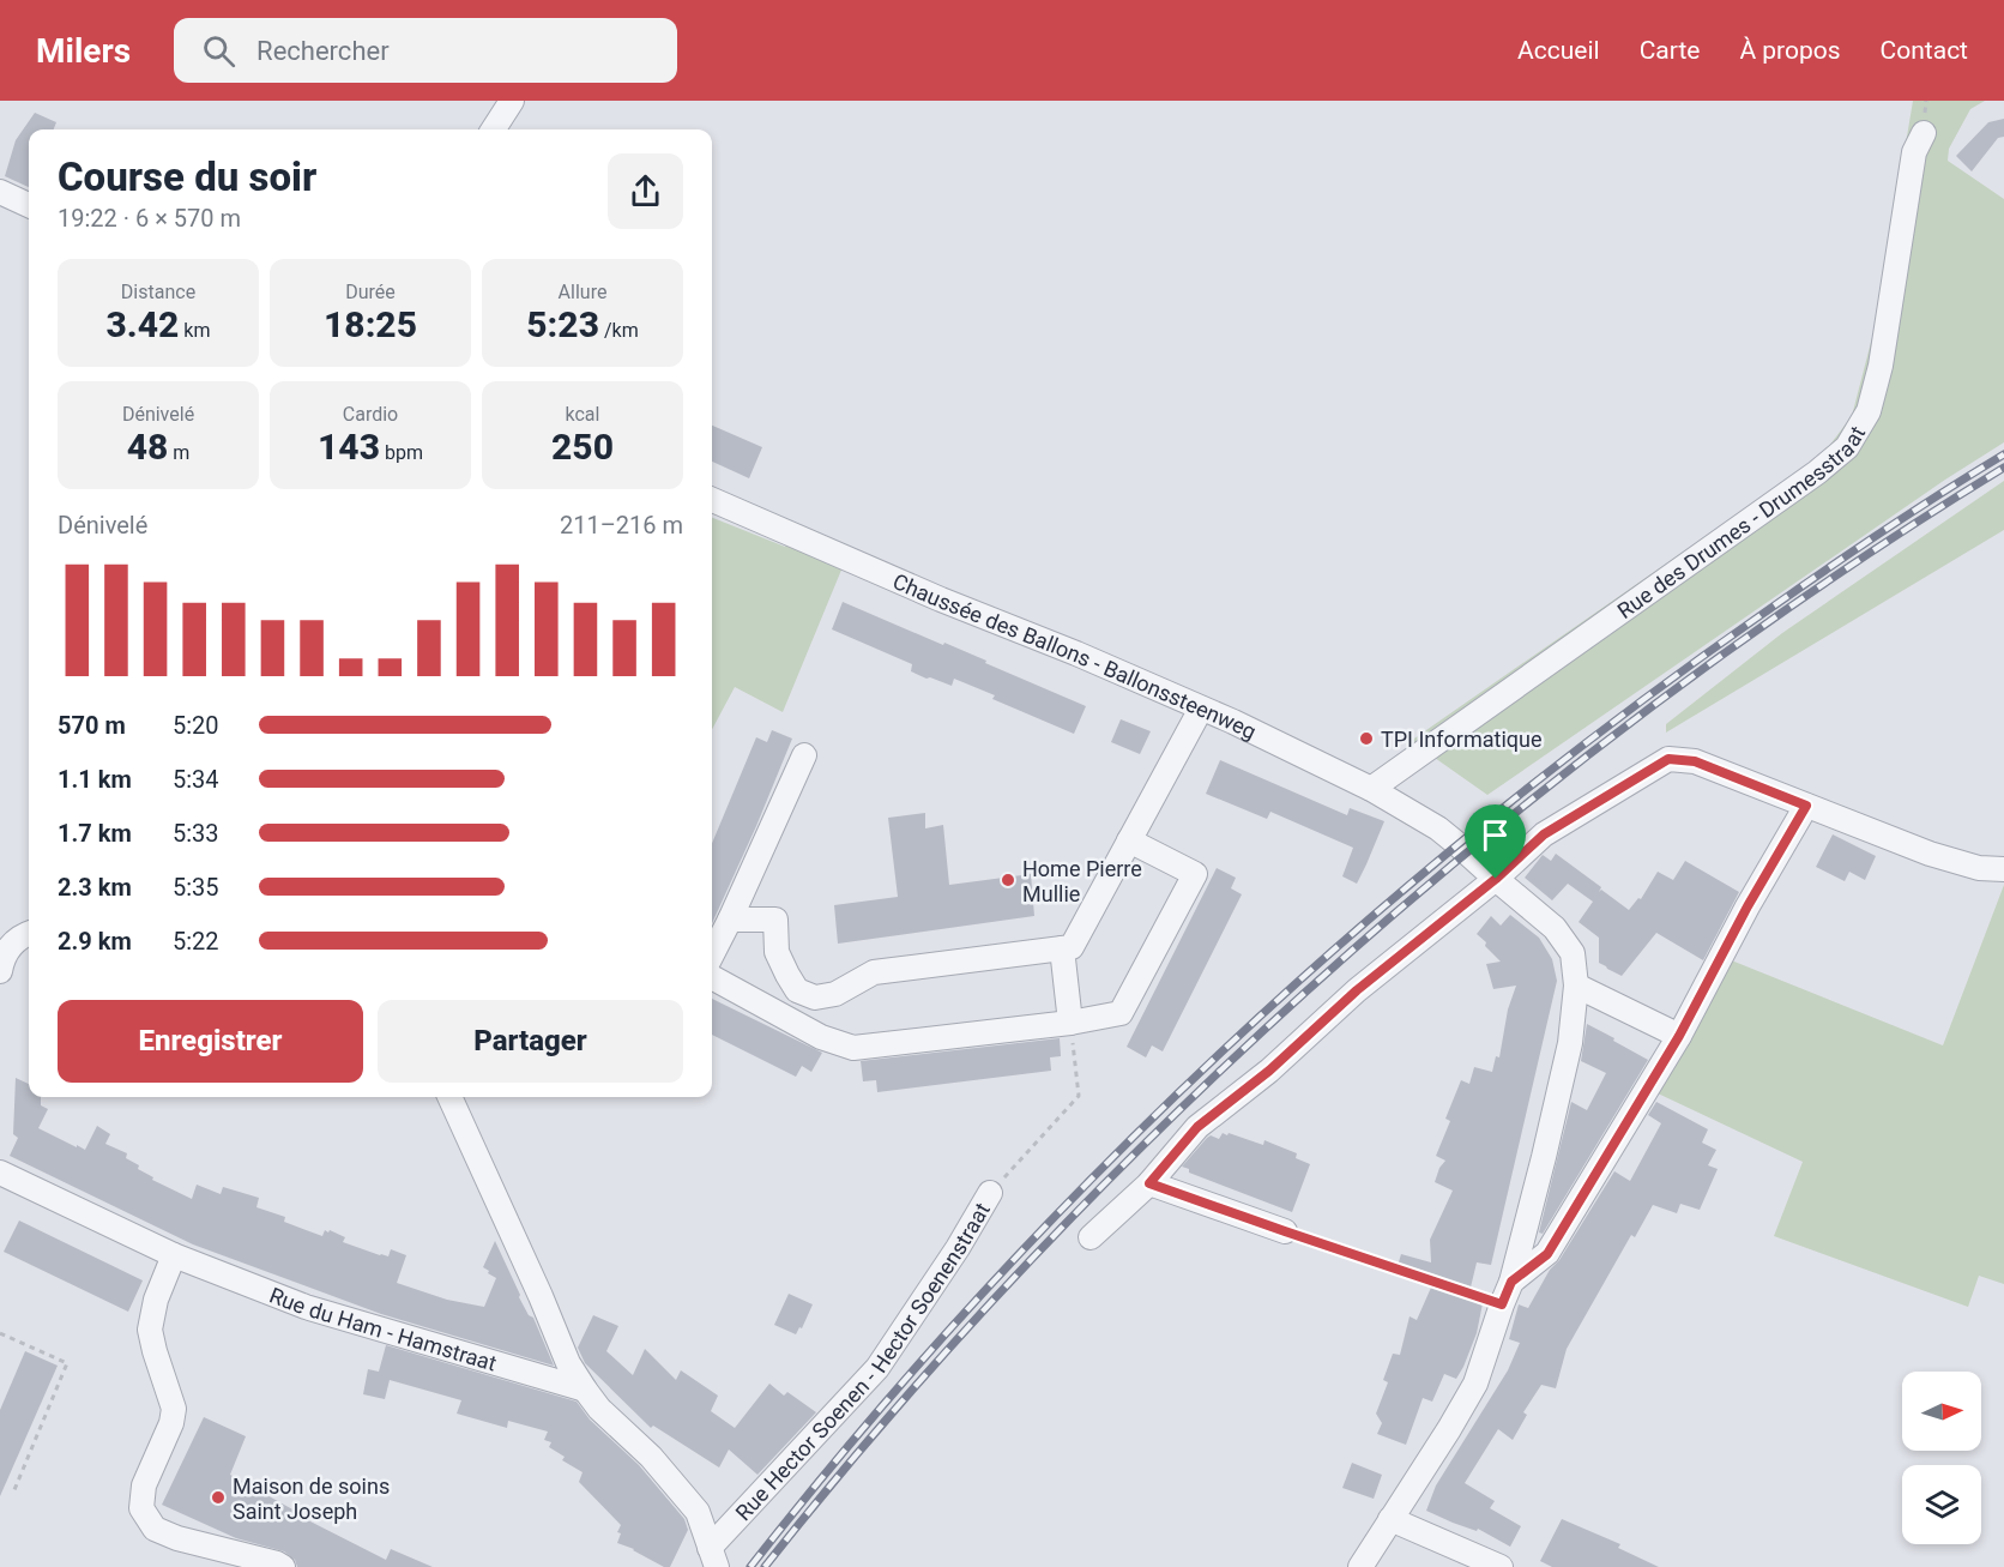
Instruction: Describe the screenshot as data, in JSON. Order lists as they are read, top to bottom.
{
  "streets": {
    "street": [
      "Rue des Drumes - Drumesstraat",
      "Chaussée des Ballons - Ballonssteenweg",
      "Rue du Ham - Hamstraat",
      "Rue Hector Soenen - Hector Soenenstraat"
    ]
  },
  "crossings": [
    ["Rue des Drumes - Drumesstraat", "Chaussée des Ballons - Ballonssteenweg"]
  ],
  "places": ["TPI Informatique", "Home Pierre Mullie", "Maison de soins Saint Joseph"],
  "north": "right",
  "page": {
    "header": "Milers",
    "search": "Rechercher",
    "nav": [
      "Accueil",
      "Carte",
      "À propos",
      "Contact"
    ],
    "heading": ["Course du soir", "19:22 · 6 × 570 m"],
    "stats": [
      ["Distance", "3.42 km"],
      ["Durée", "18:25"],
      ["Allure", "5:23 /km"],
      ["Dénivelé", "48 m"],
      ["Cardio", "143 bpm"],
      ["kcal", "250"]
    ],
    "chart": ["Dénivelé", "211–216 m"],
    "list": [
      {
        "name": "570 m",
        "note": "5:20"
      },
      {
        "name": "1.1 km",
        "note": "5:34"
      },
      {
        "name": "1.7 km",
        "note": "5:33"
      },
      {
        "name": "2.3 km",
        "note": "5:35"
      },
      {
        "name": "2.9 km",
        "note": "5:22"
      }
    ],
    "buttons": ["Enregistrer", "Partager"]
  }
}
